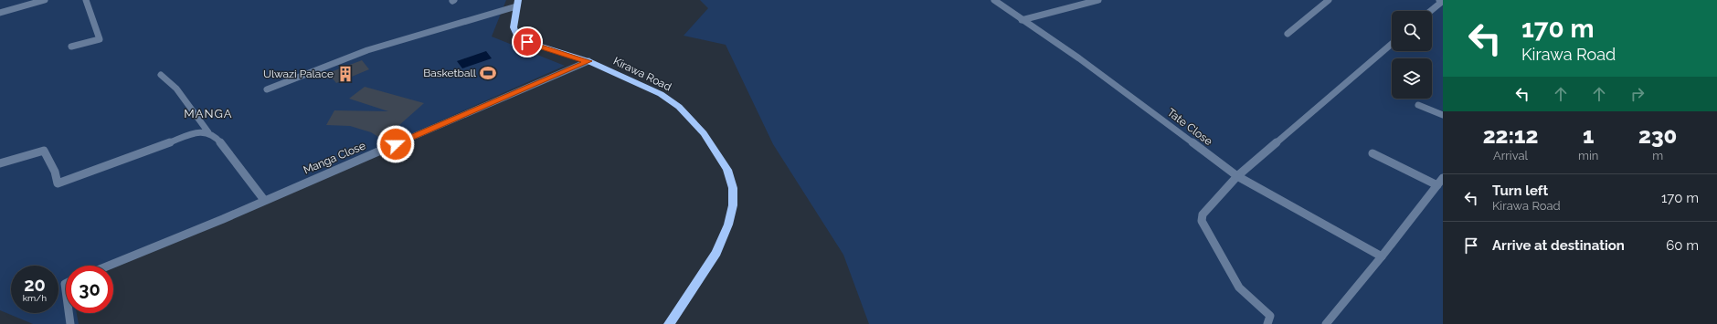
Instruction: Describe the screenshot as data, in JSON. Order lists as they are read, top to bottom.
{
  "streets": {
    "main road": ["Kirawa Road"],
    "street": ["Tate Close", "Manga Close"]
  },
  "crossings": [
    ["Kirawa Road", "Manga Close"]
  ],
  "districts": ["MANGA"],
  "places": {
    "sports": ["Basketball"],
    "building": ["Ulwazi Palace"]
  },
  "page": {
    "turn": ["170 m", "Kirawa Road"],
    "eta": [
      "22:12",
      "Arrival",
      "1",
      "min",
      "230",
      "m"
    ],
    "list": [
      {
        "name": "Turn left",
        "note": "Kirawa Road",
        "value": "170 m"
      },
      {
        "name": "Arrive at destination",
        "value": "60 m"
      }
    ],
    "speed": "20 km/h",
    "limit": "30"
  }
}
